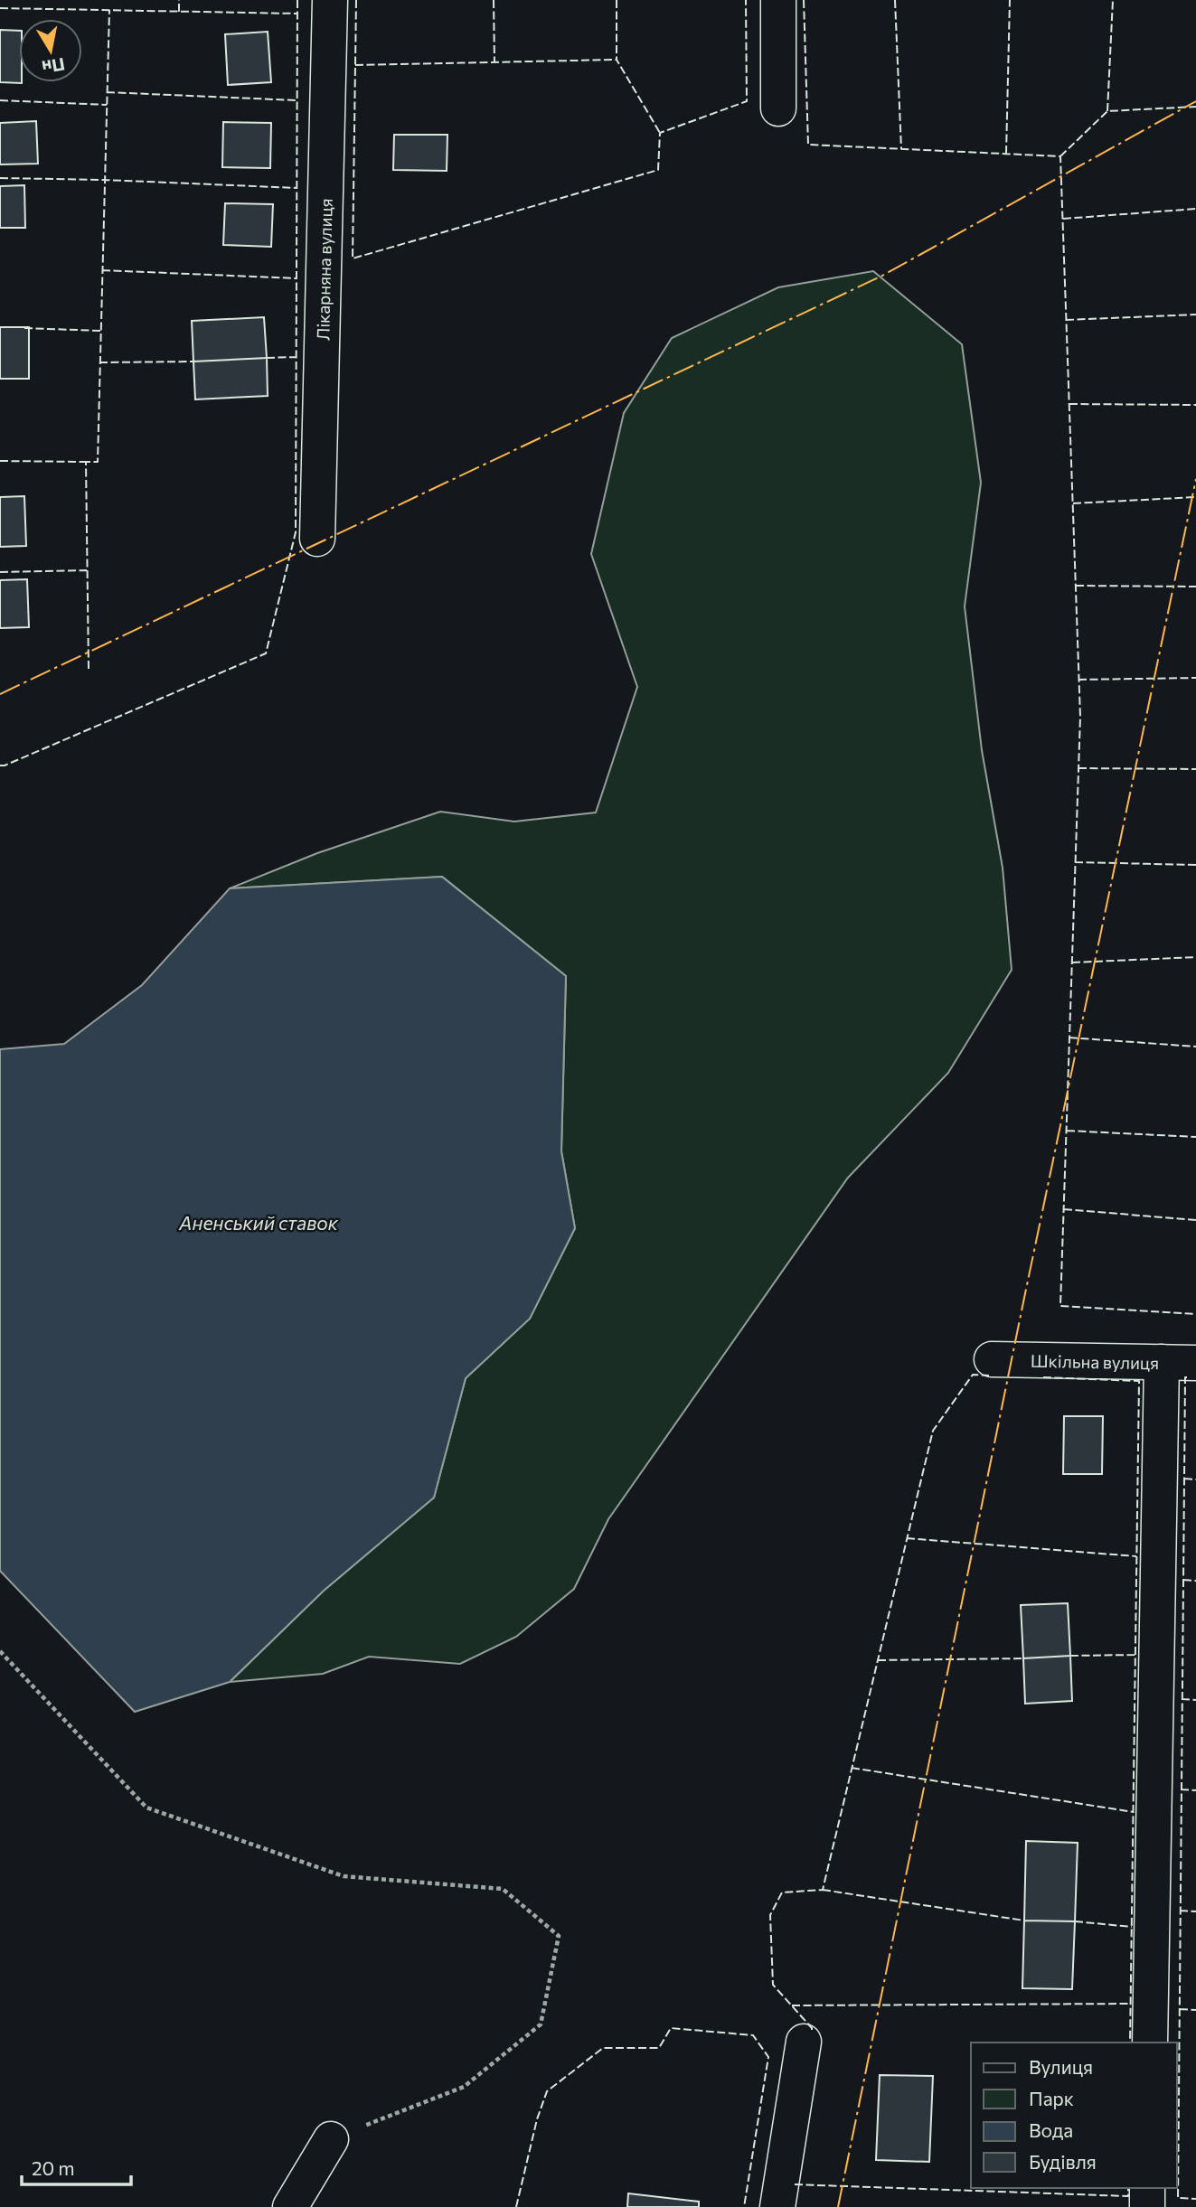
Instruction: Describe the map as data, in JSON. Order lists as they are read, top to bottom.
{
  "streets": {
    "street": ["Лікарняна вулиця", "Шкільна вулиця"]
  },
  "water": ["Аненський ставок"],
  "legend": [
    "Вулиця",
    "Парк",
    "Вода",
    "Будівля"
  ],
  "scale_bar": "20 m",
  "north": "bottom"
}
